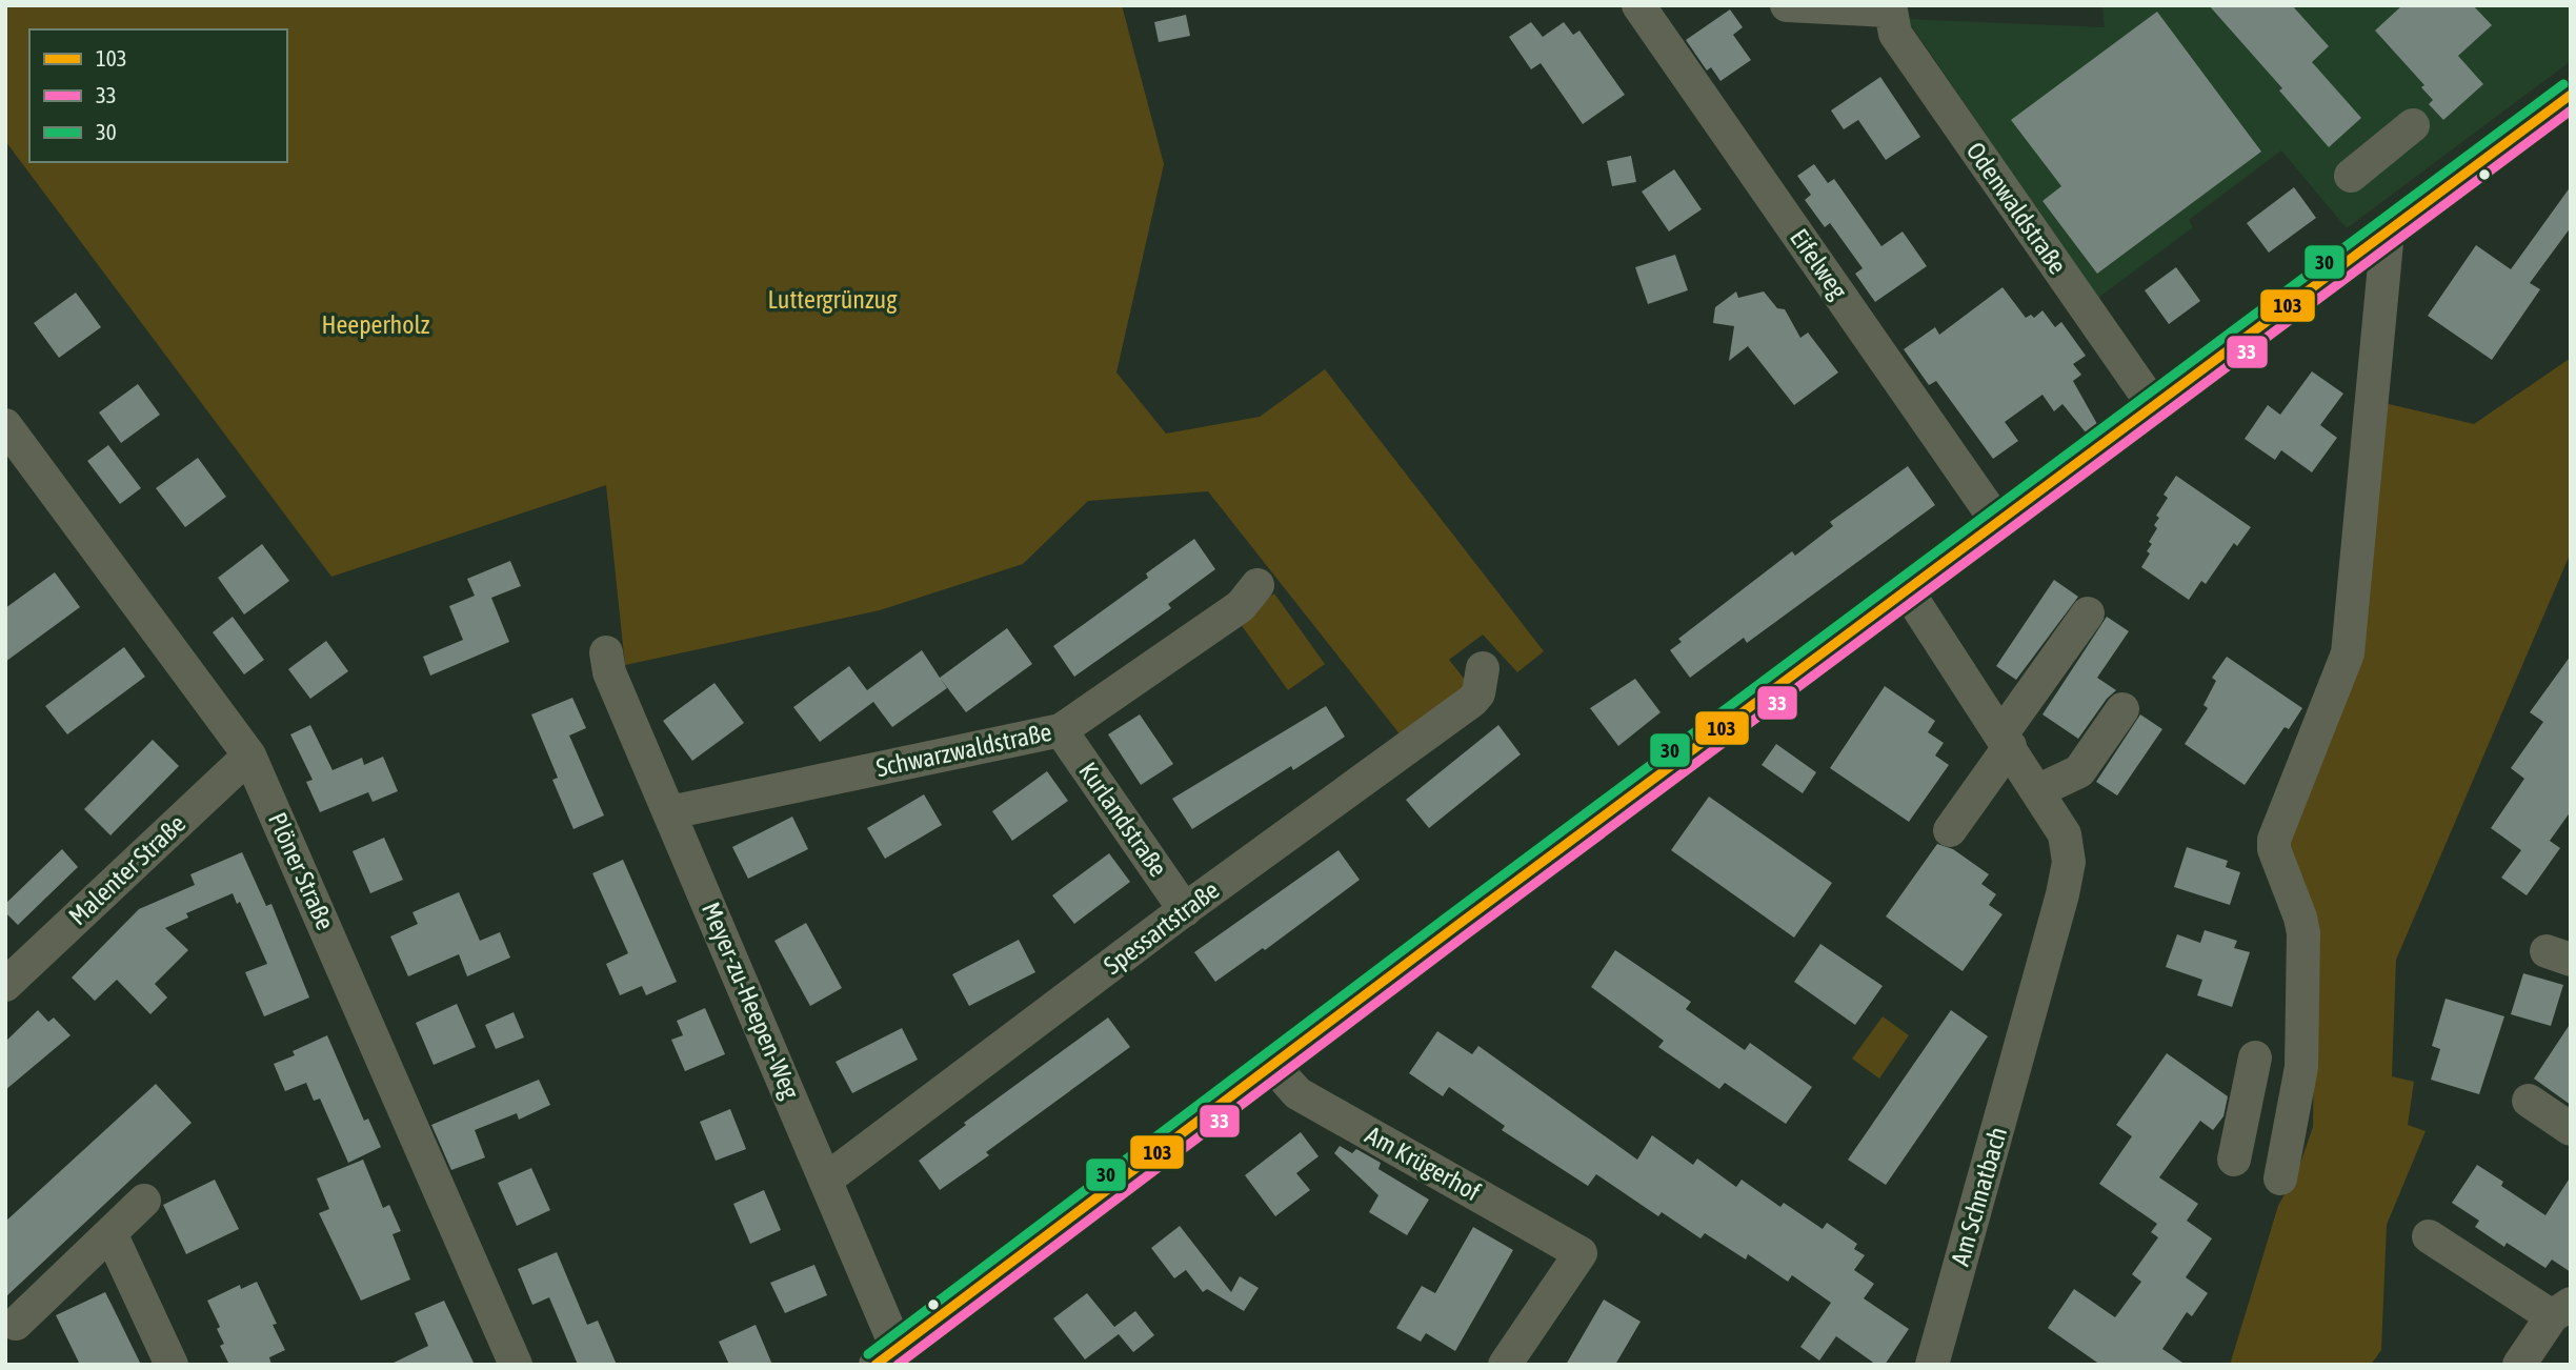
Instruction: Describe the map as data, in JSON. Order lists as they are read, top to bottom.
{
  "streets": {
    "street": [
      "Odenwaldstraße",
      "Eifelweg",
      "Schwarzwaldstraße",
      "Kurlandstraße",
      "Malenter Straße",
      "Plöner Straße",
      "Spessartstraße",
      "Meyer-zu-Heepen-Weg",
      "Am Krügerhof",
      "Am Schnatbach"
    ]
  },
  "crossings": [
    ["Schwarzwaldstraße", "Kurlandstraße"],
    ["Schwarzwaldstraße", "Meyer-zu-Heepen-Weg"],
    ["Kurlandstraße", "Spessartstraße"],
    ["Malenter Straße", "Plöner Straße"],
    ["Spessartstraße", "Meyer-zu-Heepen-Weg"]
  ],
  "parks": ["Luttergrünzug", "Heeperholz"],
  "lines": ["transit line 30", "transit line 103", "transit line 33"],
  "legend": ["103", "33", "30"]
}
